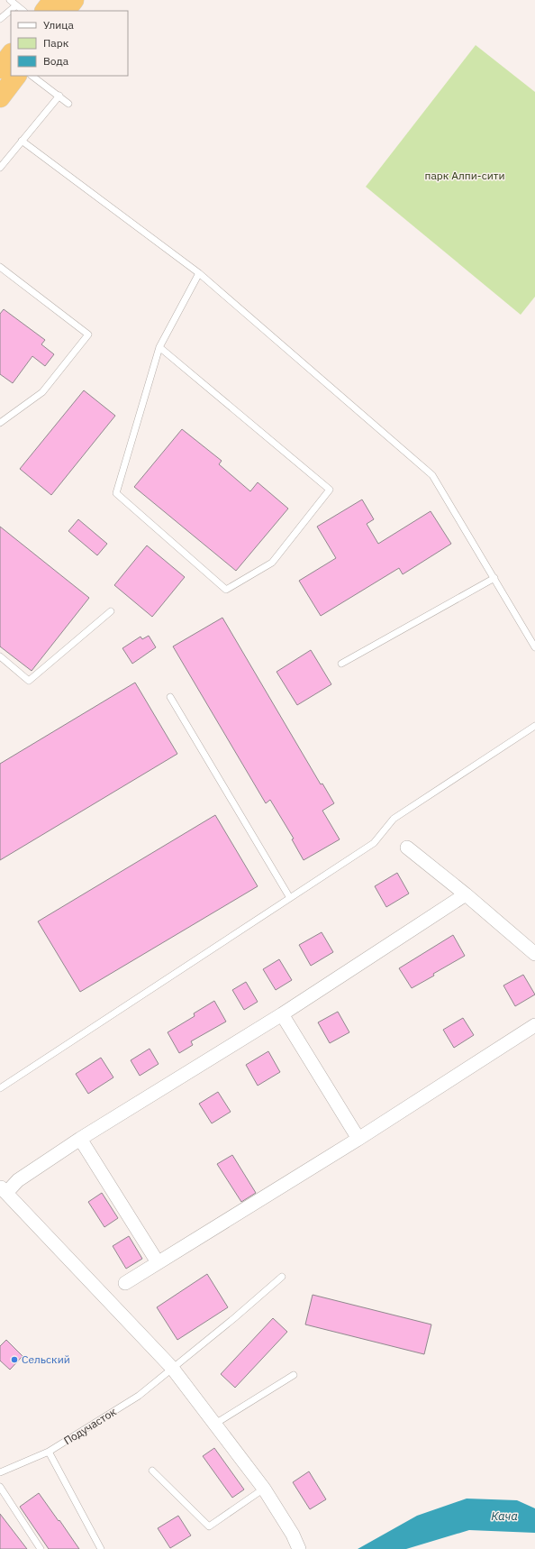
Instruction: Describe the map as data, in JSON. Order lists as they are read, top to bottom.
{
  "streets": {
    "lane": ["Подучасток"]
  },
  "water": ["Кача"],
  "parks": ["парк Алпи-сити"],
  "places": ["Сельский"],
  "legend": ["Улица", "Парк", "Вода"]
}
